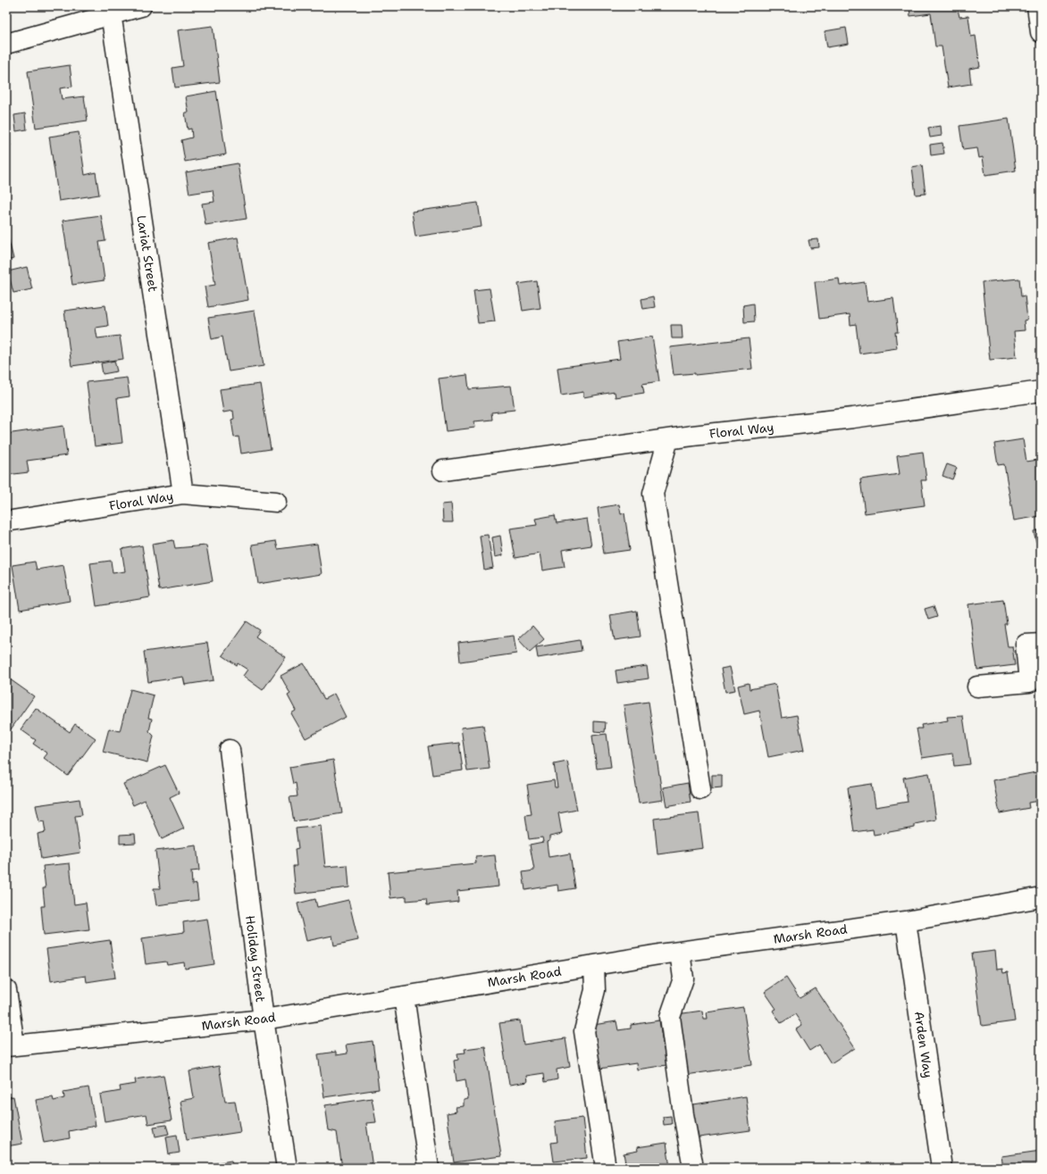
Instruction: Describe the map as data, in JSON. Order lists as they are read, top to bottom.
{
  "streets": {
    "street": [
      "Lariat Street",
      "Floral Way",
      "Marsh Road",
      "Holiday Street",
      "Arden Way"
    ]
  },
  "crossings": [
    ["Lariat Street", "Floral Way"],
    ["Marsh Road", "Holiday Street"],
    ["Marsh Road", "Arden Way"]
  ]
}
